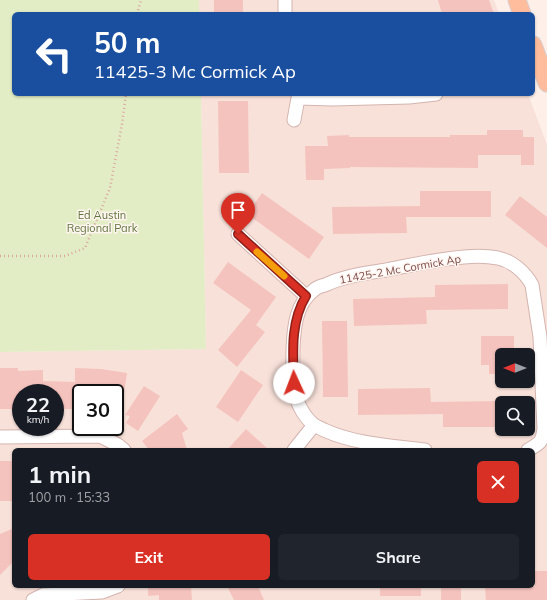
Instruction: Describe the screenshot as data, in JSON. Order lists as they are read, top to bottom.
{
  "streets": {
    "street": ["11425-2 Mc Cormick Ap"]
  },
  "parks": ["Ed Austin Regional Park"],
  "north": "left",
  "page": {
    "turn": ["50 m", "11425-3 Mc Cormick Ap"],
    "speed": "22 km/h",
    "limit": "30",
    "heading": ["1 min", "100 m · 15:33"],
    "buttons": ["Exit", "Share"]
  }
}
